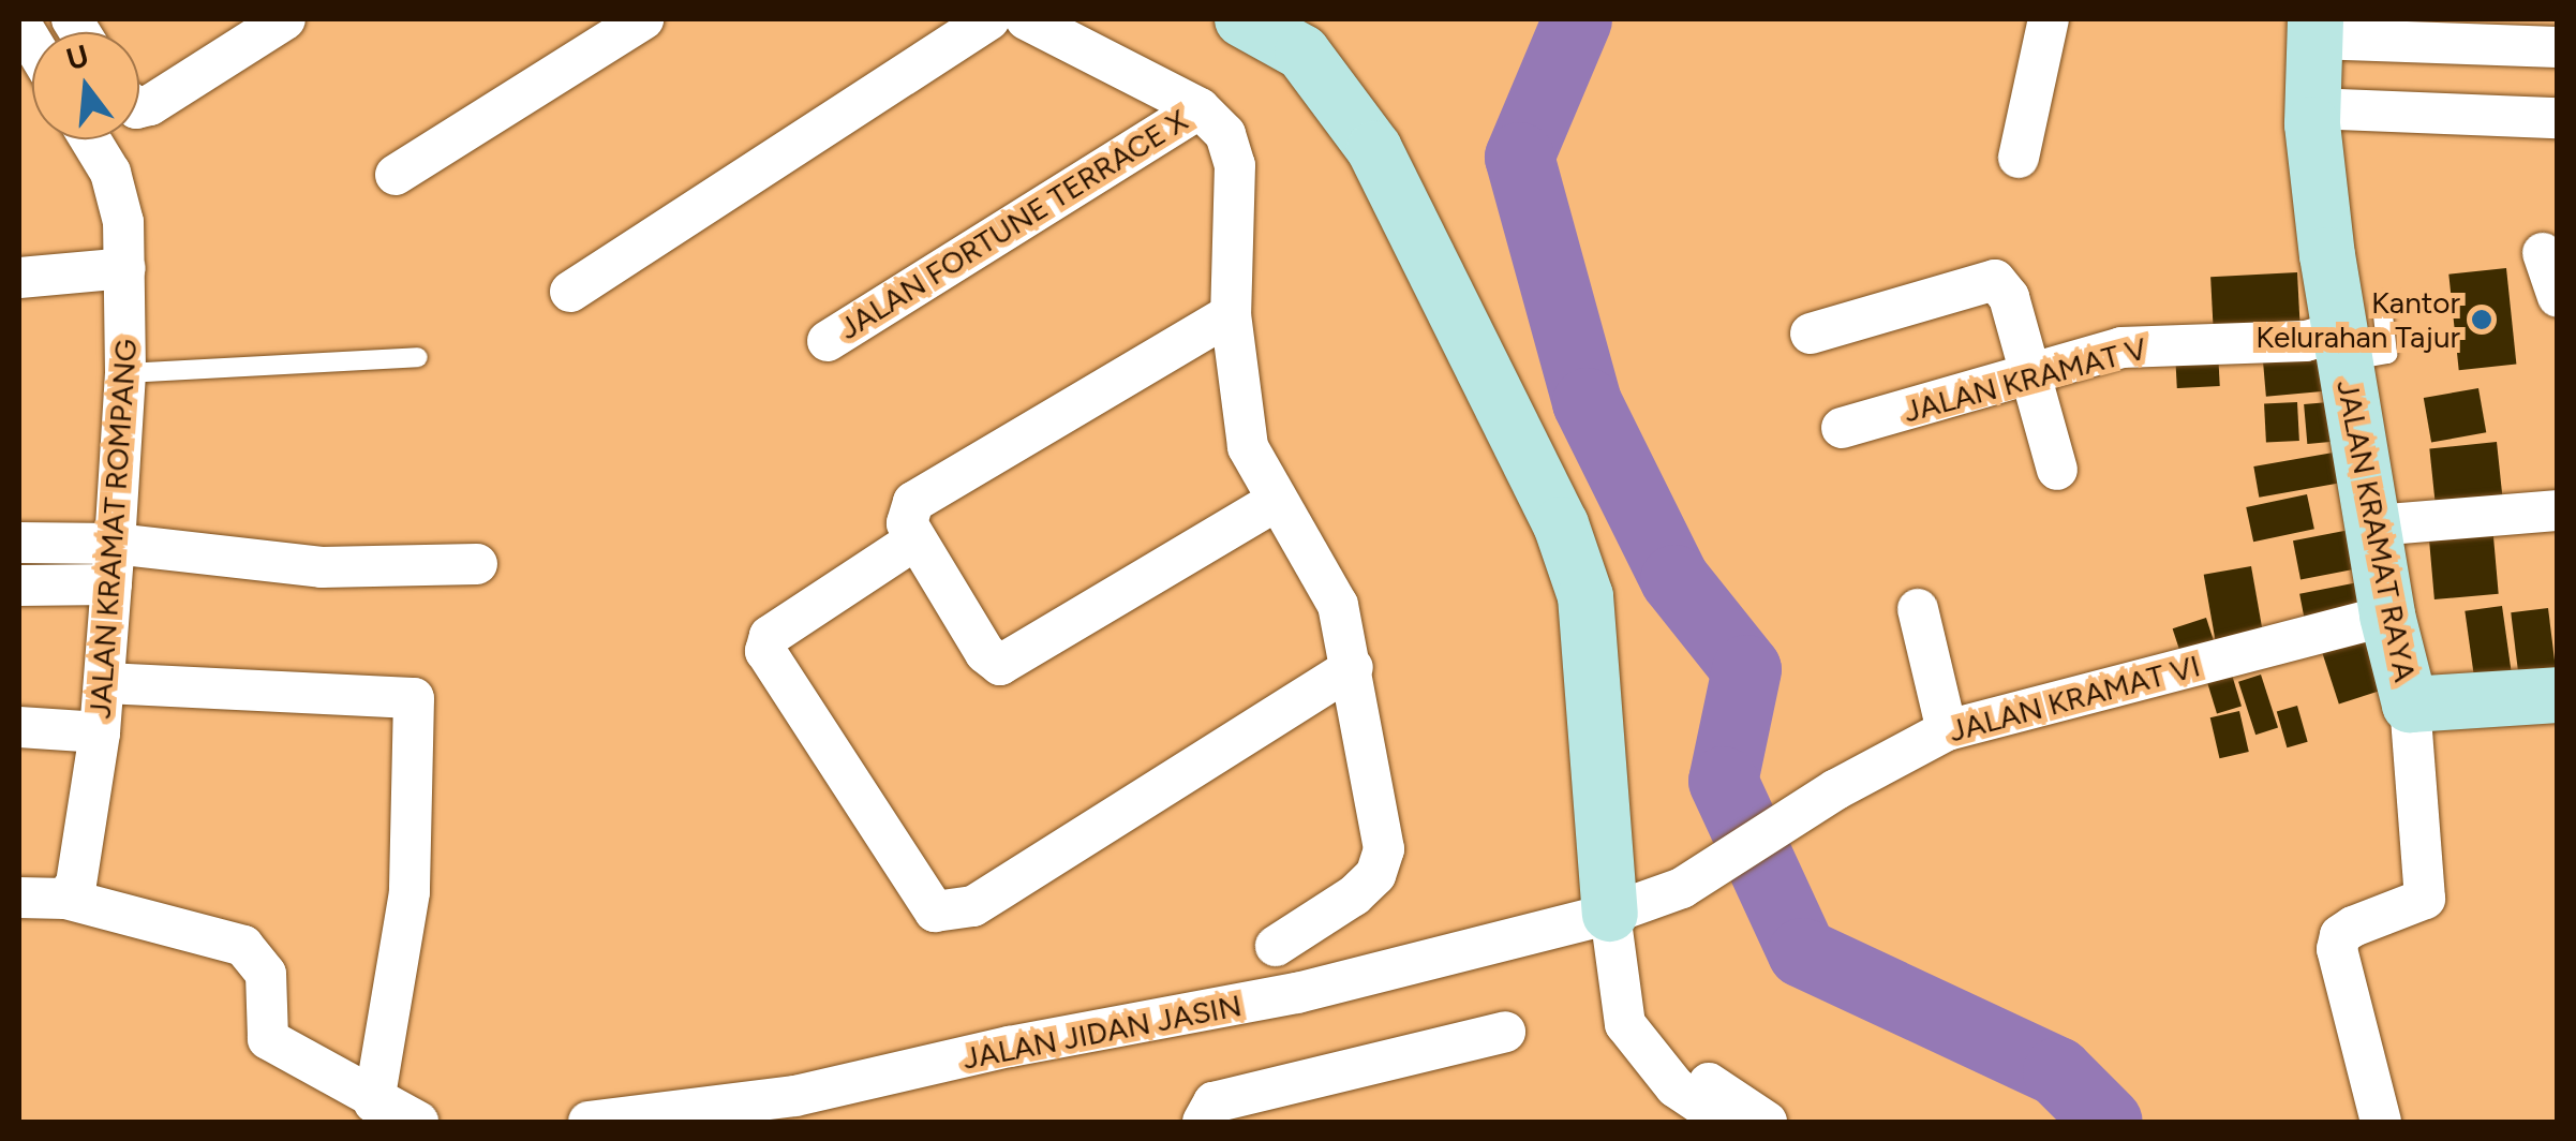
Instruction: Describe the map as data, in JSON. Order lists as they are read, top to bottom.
{
  "streets": {
    "street": [
      "JALAN FORTUNE TERRACE X",
      "JALAN KRAMAT V",
      "JALAN KRAMAT ROMPANG",
      "JALAN KRAMAT RAYA",
      "JALAN KRAMAT VI",
      "JALAN JIDAN JASIN"
    ]
  },
  "crossings": [
    ["JALAN KRAMAT V", "JALAN KRAMAT RAYA"],
    ["JALAN KRAMAT RAYA", "JALAN KRAMAT VI"],
    ["JALAN KRAMAT VI", "JALAN JIDAN JASIN"]
  ],
  "places": ["Kantor Kelurahan Tajur"],
  "north": "top"
}
